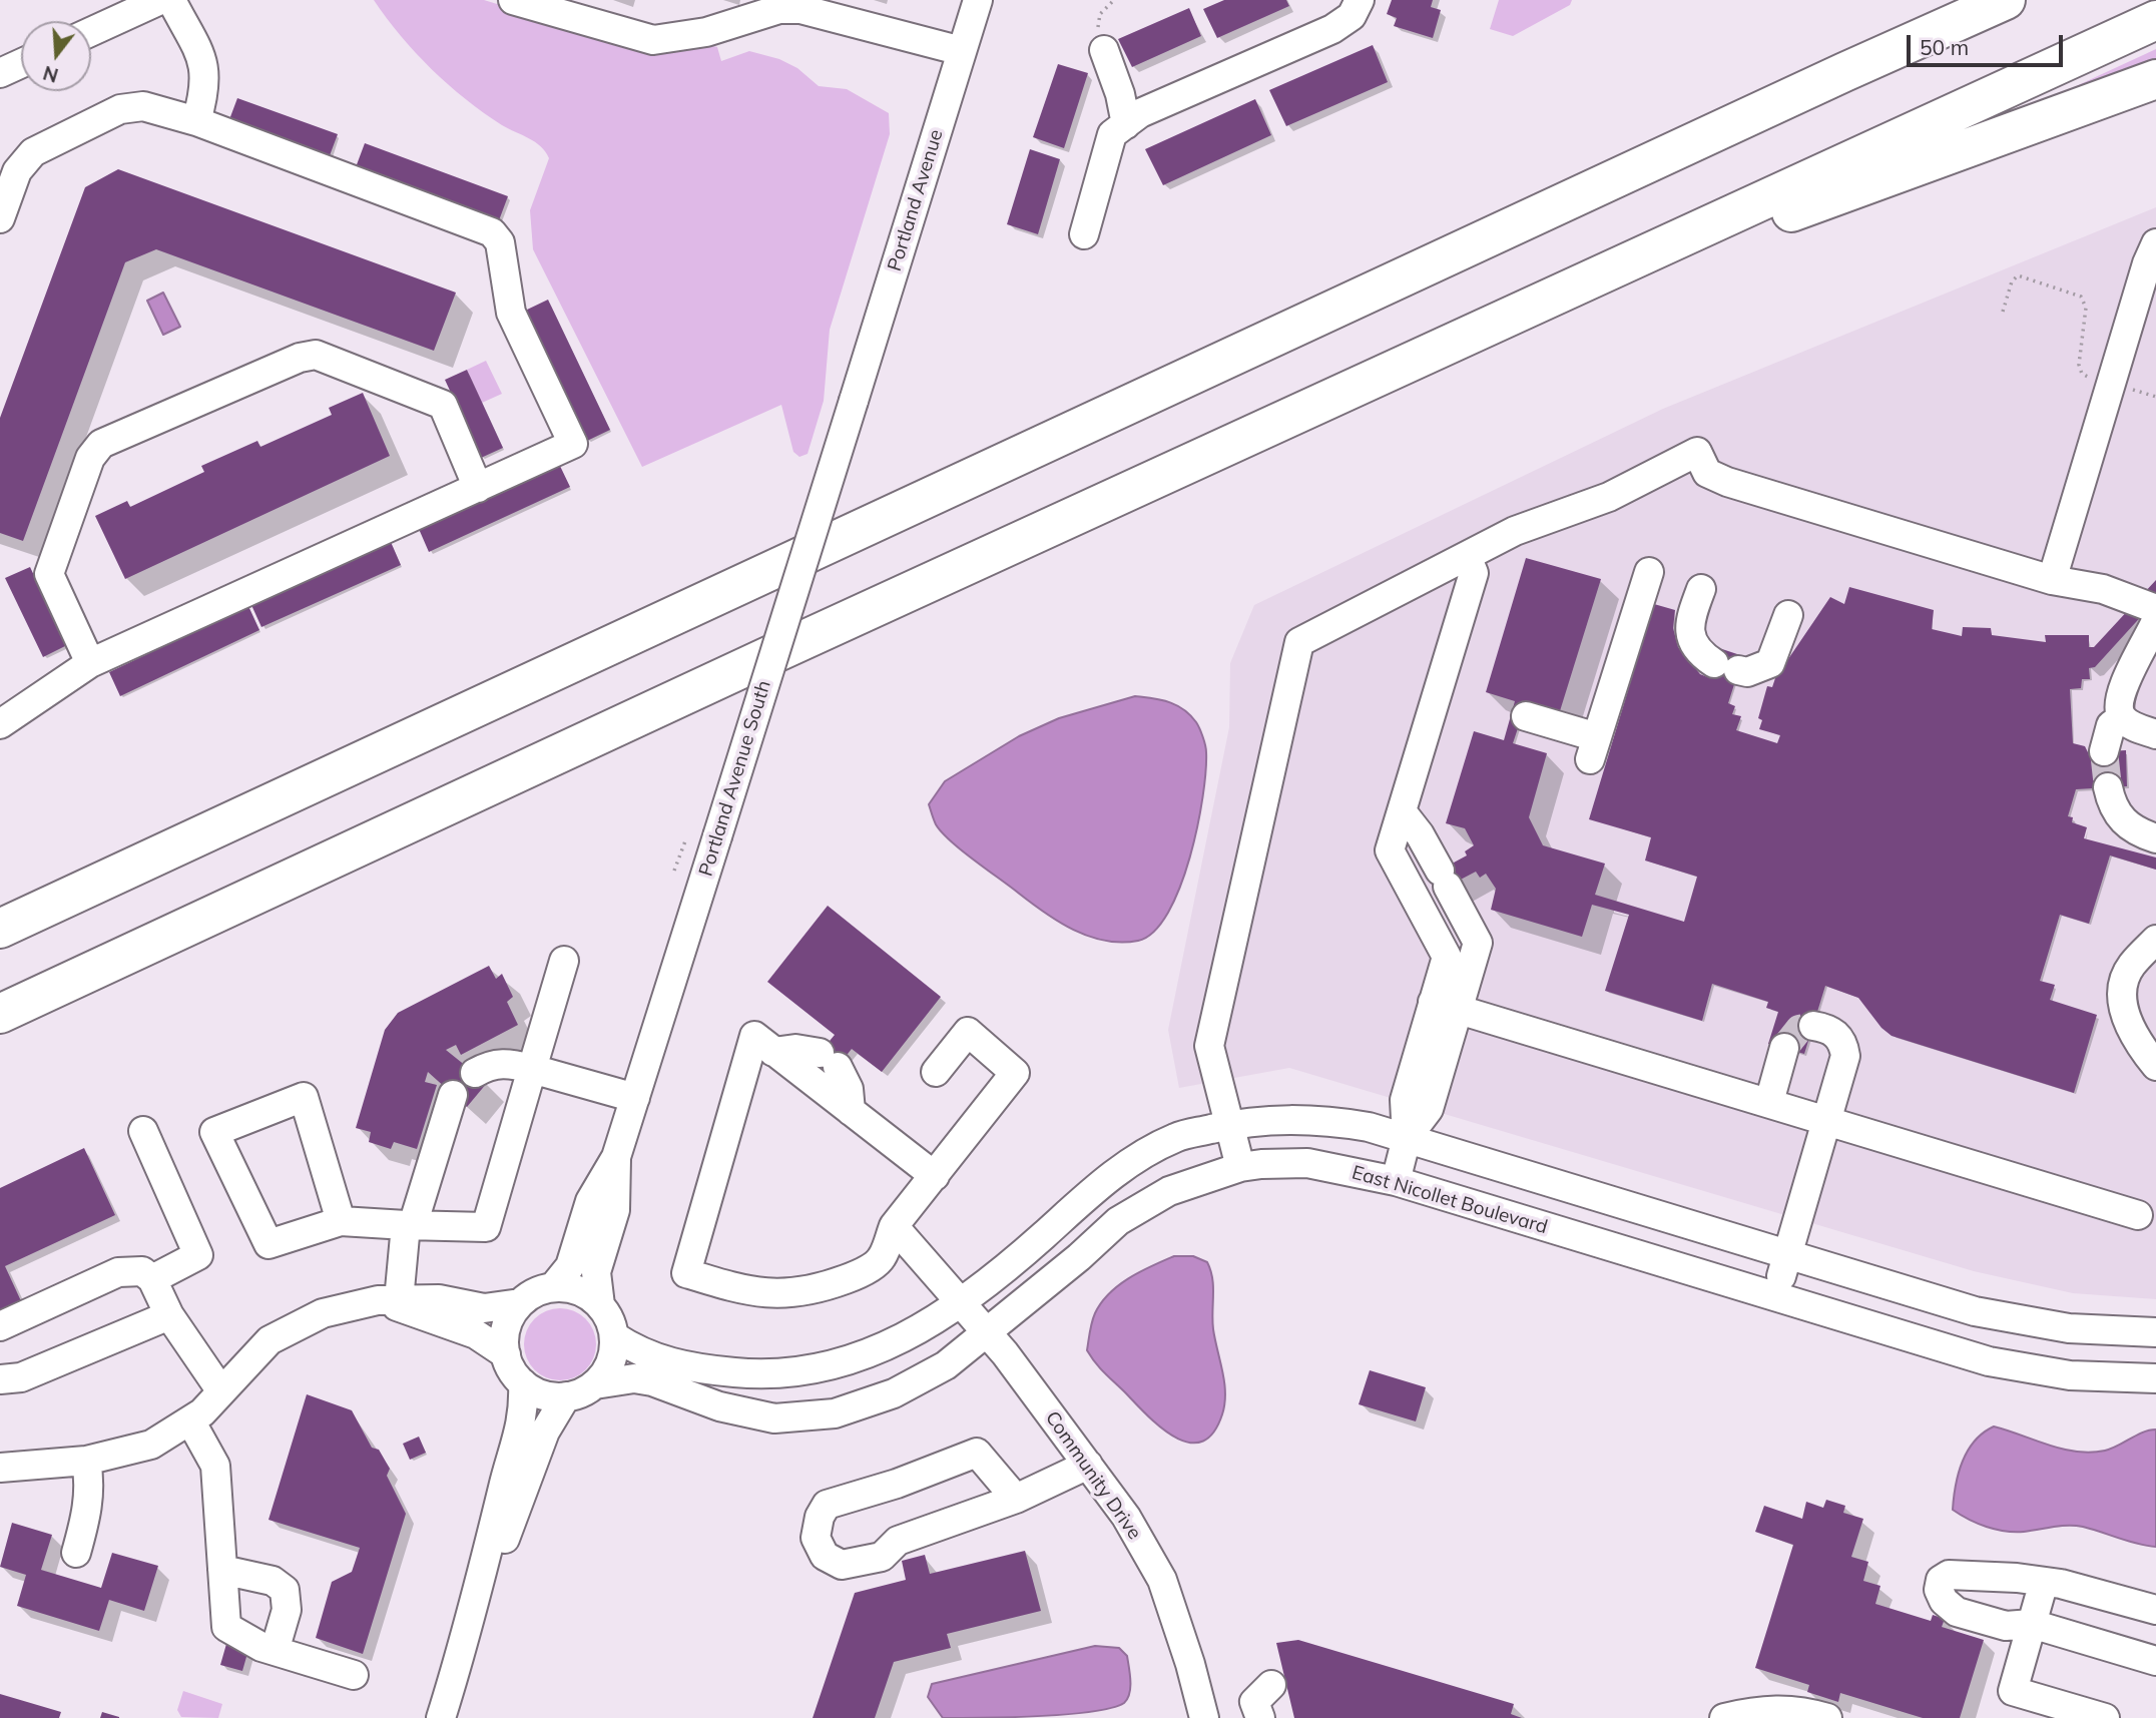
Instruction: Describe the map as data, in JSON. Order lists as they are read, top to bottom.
{
  "streets": {
    "street": [
      "Portland Avenue",
      "Portland Avenue South",
      "East Nicollet Boulevard",
      "Community Drive"
    ]
  },
  "crossings": [
    ["Portland Avenue", "Portland Avenue South"],
    ["Portland Avenue South", "East Nicollet Boulevard"],
    ["East Nicollet Boulevard", "Community Drive"]
  ],
  "scale_bar": "50 m",
  "north": "bottom"
}
